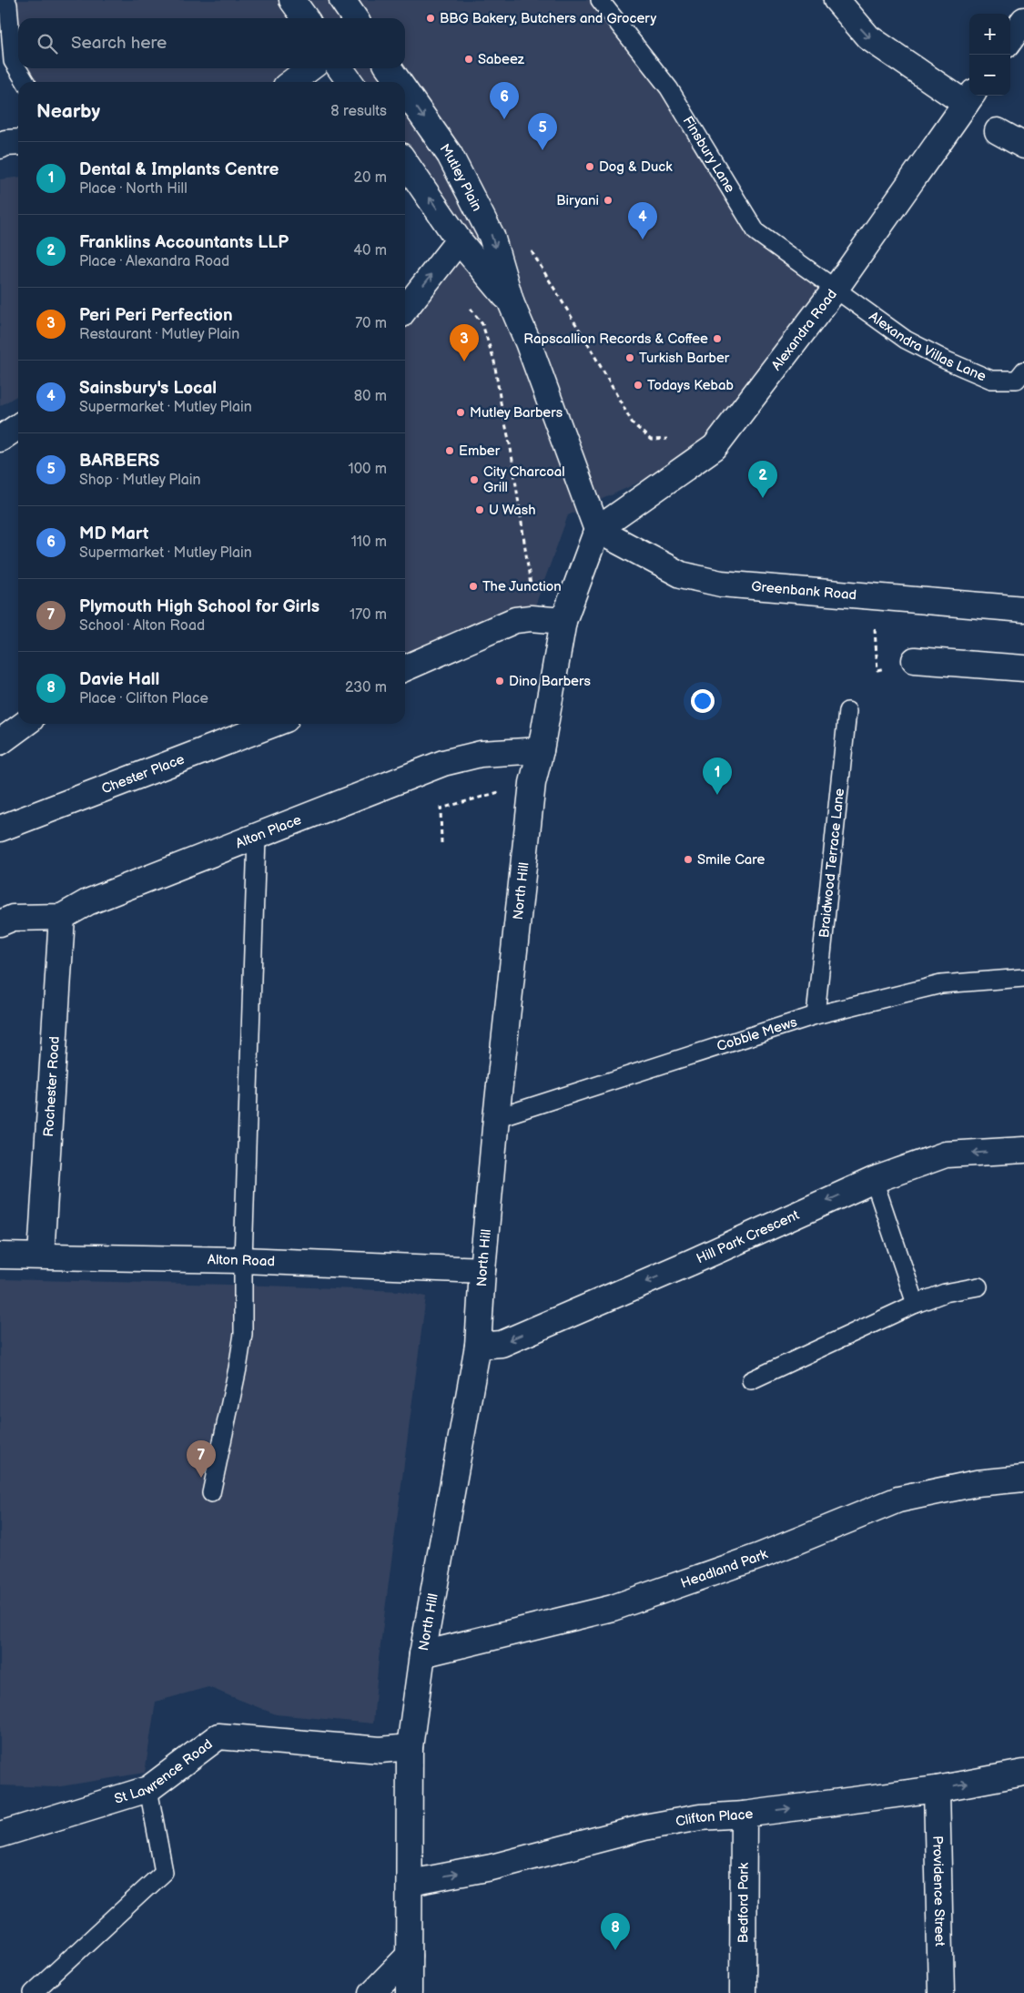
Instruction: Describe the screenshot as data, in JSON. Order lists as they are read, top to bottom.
{
  "streets": {
    "street": [
      "Mutley Plain",
      "Alexandra Road",
      "Greenbank Road",
      "Chester Place",
      "Alton Place",
      "North Hill",
      "Rochester Road",
      "Hill Park Crescent",
      "Alton Road",
      "Headland Park",
      "St Lawrence Road",
      "Clifton Place",
      "Providence Street",
      "Bedford Park"
    ],
    "lane": [
      "Finsbury Lane",
      "Alexandra Villas Lane",
      "Braidwood Terrace Lane",
      "Cobble Mews"
    ]
  },
  "crossings": [
    ["Finsbury Lane", "Alexandra Road"],
    ["Finsbury Lane", "Alexandra Villas Lane"],
    ["Mutley Plain", "Alexandra Road"],
    ["Mutley Plain", "Greenbank Road"],
    ["Mutley Plain", "North Hill"],
    ["Alexandra Road", "Alexandra Villas Lane"],
    ["Alexandra Road", "Greenbank Road"],
    ["Alexandra Road", "North Hill"],
    ["Greenbank Road", "North Hill"],
    ["Alton Place", "North Hill"],
    ["Alton Place", "Rochester Road"],
    ["Braidwood Terrace Lane", "Cobble Mews"],
    ["North Hill", "Cobble Mews"],
    ["North Hill", "Hill Park Crescent"],
    ["North Hill", "Alton Road"],
    ["North Hill", "Headland Park"],
    ["North Hill", "St Lawrence Road"],
    ["North Hill", "Clifton Place"],
    ["Rochester Road", "Alton Road"],
    ["Clifton Place", "Providence Street"],
    ["Clifton Place", "Bedford Park"]
  ],
  "one_way": ["Hill Park Crescent", "Clifton Place"],
  "places": [
    "BBG Bakery, Butchers and Grocery",
    "Sabeez",
    "Dog & Duck",
    "Biryani",
    "Rapscallion Records & Coffee",
    "Turkish Barber",
    "Todays Kebab",
    "Mutley Barbers",
    "Ember",
    "City Charcoal Grill",
    "U Wash",
    "The Junction",
    "Dino Barbers",
    "Smile Care"
  ],
  "page": {
    "map_buttons": ["+", "−"],
    "search": "Search here",
    "pins": [
      "6",
      "5",
      "4",
      "3",
      "2",
      "1",
      "7",
      "8"
    ],
    "heading": ["Nearby", "8 results"],
    "list": [
      {
        "mark": "1",
        "name": "Dental & Implants Centre",
        "note": "Place · North Hill",
        "value": "20 m"
      },
      {
        "mark": "2",
        "name": "Franklins Accountants LLP",
        "note": "Place · Alexandra Road",
        "value": "40 m"
      },
      {
        "mark": "3",
        "name": "Peri Peri Perfection",
        "note": "Restaurant · Mutley Plain",
        "value": "70 m"
      },
      {
        "mark": "4",
        "name": "Sainsbury's Local",
        "note": "Supermarket · Mutley Plain",
        "value": "80 m"
      },
      {
        "mark": "5",
        "name": "BARBERS",
        "note": "Shop · Mutley Plain",
        "value": "100 m"
      },
      {
        "mark": "6",
        "name": "MD Mart",
        "note": "Supermarket · Mutley Plain",
        "value": "110 m"
      },
      {
        "mark": "7",
        "name": "Plymouth High School for Girls",
        "note": "School · Alton Road",
        "value": "170 m"
      },
      {
        "mark": "8",
        "name": "Davie Hall",
        "note": "Place · Clifton Place",
        "value": "230 m"
      }
    ]
  }
}
